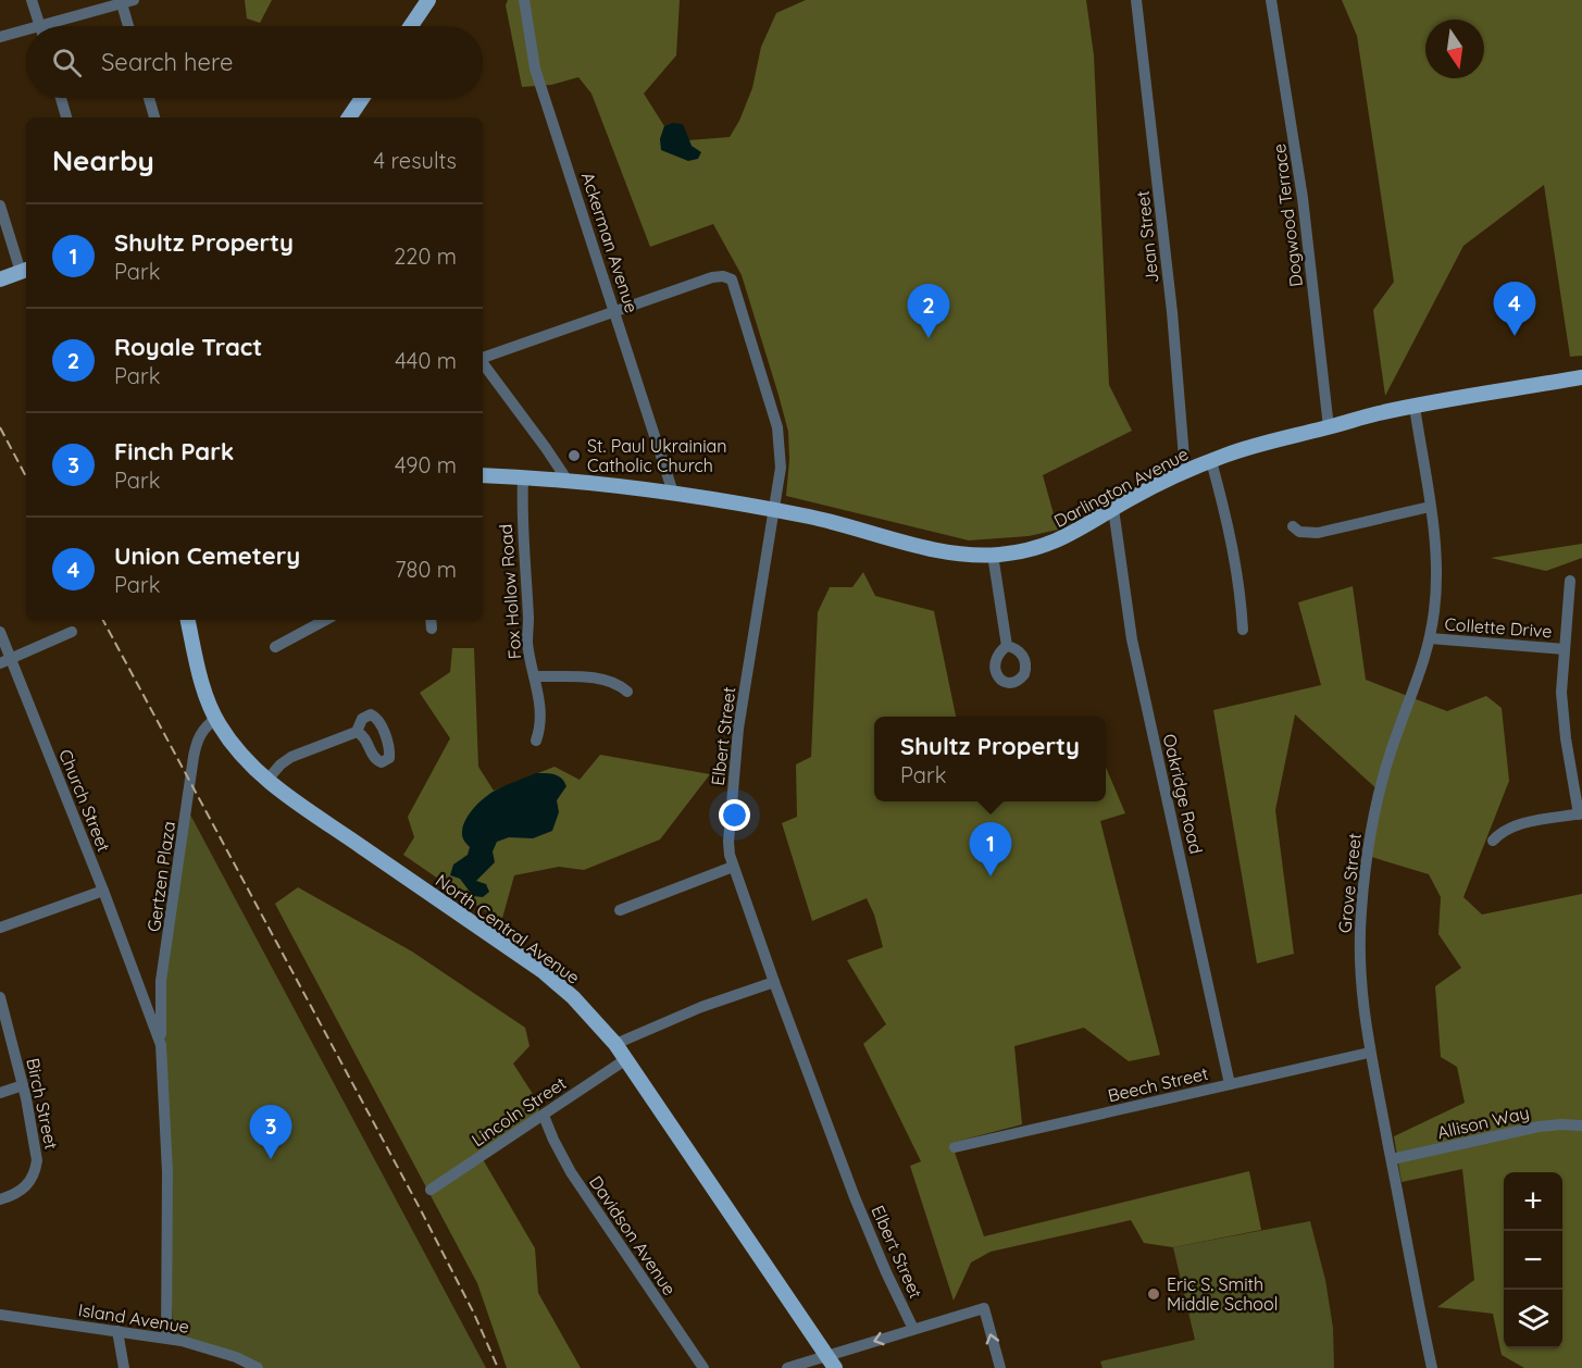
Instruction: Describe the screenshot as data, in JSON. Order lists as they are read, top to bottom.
{
  "streets": {
    "main road": ["Darlington Avenue", "North Central Avenue"],
    "street": [
      "Dogwood Terrace",
      "Jean Street",
      "Ackerman Avenue",
      "Fox Hollow Road",
      "Collette Drive",
      "Elbert Street",
      "Oakridge Road",
      "Church Street",
      "Gertzen Plaza",
      "Grove Street",
      "Beech Street",
      "Birch Street",
      "Lincoln Street",
      "Allison Way",
      "Davidson Avenue",
      "Island Avenue"
    ]
  },
  "crossings": [
    ["Dogwood Terrace", "Darlington Avenue"],
    ["Jean Street", "Darlington Avenue"],
    ["Ackerman Avenue", "Darlington Avenue"],
    ["Ackerman Avenue", "Elbert Street"],
    ["Darlington Avenue", "Fox Hollow Road"],
    ["Darlington Avenue", "Elbert Street"],
    ["Darlington Avenue", "Oakridge Road"],
    ["Darlington Avenue", "Grove Street"],
    ["Collette Drive", "Grove Street"],
    ["Oakridge Road", "Beech Street"],
    ["Church Street", "Gertzen Plaza"],
    ["Church Street", "Island Avenue"],
    ["Gertzen Plaza", "North Central Avenue"],
    ["Grove Street", "Beech Street"],
    ["Grove Street", "Allison Way"],
    ["North Central Avenue", "Lincoln Street"],
    ["Lincoln Street", "Davidson Avenue"]
  ],
  "places": ["St. Paul Ukrainian Catholic Church", "Eric S. Smith Middle School"],
  "north": "bottom",
  "page": {
    "search": "Search here",
    "heading": ["Nearby", "4 results"],
    "list": [
      {
        "mark": "1",
        "name": "Shultz Property",
        "note": "Park",
        "value": "220 m"
      },
      {
        "mark": "2",
        "name": "Royale Tract",
        "note": "Park",
        "value": "440 m"
      },
      {
        "mark": "3",
        "name": "Finch Park",
        "note": "Park",
        "value": "490 m"
      },
      {
        "mark": "4",
        "name": "Union Cemetery",
        "note": "Park",
        "value": "780 m"
      }
    ],
    "pins": [
      "4",
      "2",
      "1",
      "3"
    ],
    "popup": ["Shultz Property", "Park"],
    "map_buttons": ["+", "−"]
  }
}
